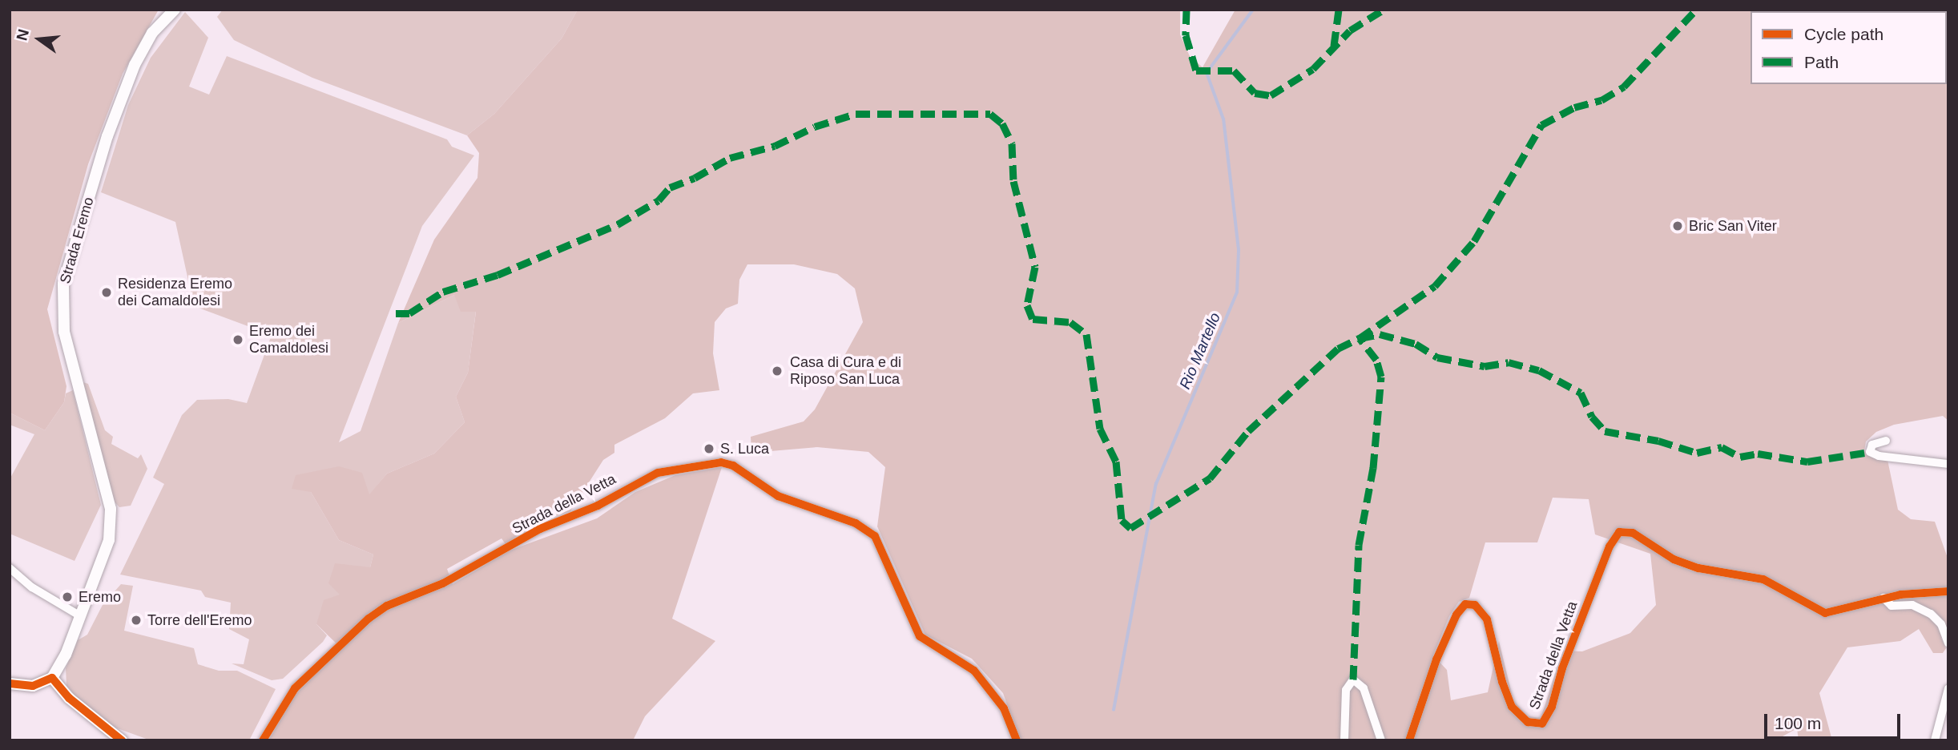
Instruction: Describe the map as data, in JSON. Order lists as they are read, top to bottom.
{
  "streets": {
    "main road": ["Strada Eremo"],
    "street": ["Strada della Vetta"]
  },
  "water": ["Rio Martello"],
  "places": [
    "Bric San Viter",
    "Residenza Eremo dei Camaldolesi",
    "Eremo dei Camaldolesi",
    "Casa di Cura e di Riposo San Luca",
    "S. Luca",
    "Eremo",
    "Torre dell'Eremo"
  ],
  "legend": ["Cycle path", "Path"],
  "scale_bar": "100 m",
  "north": "left"
}
